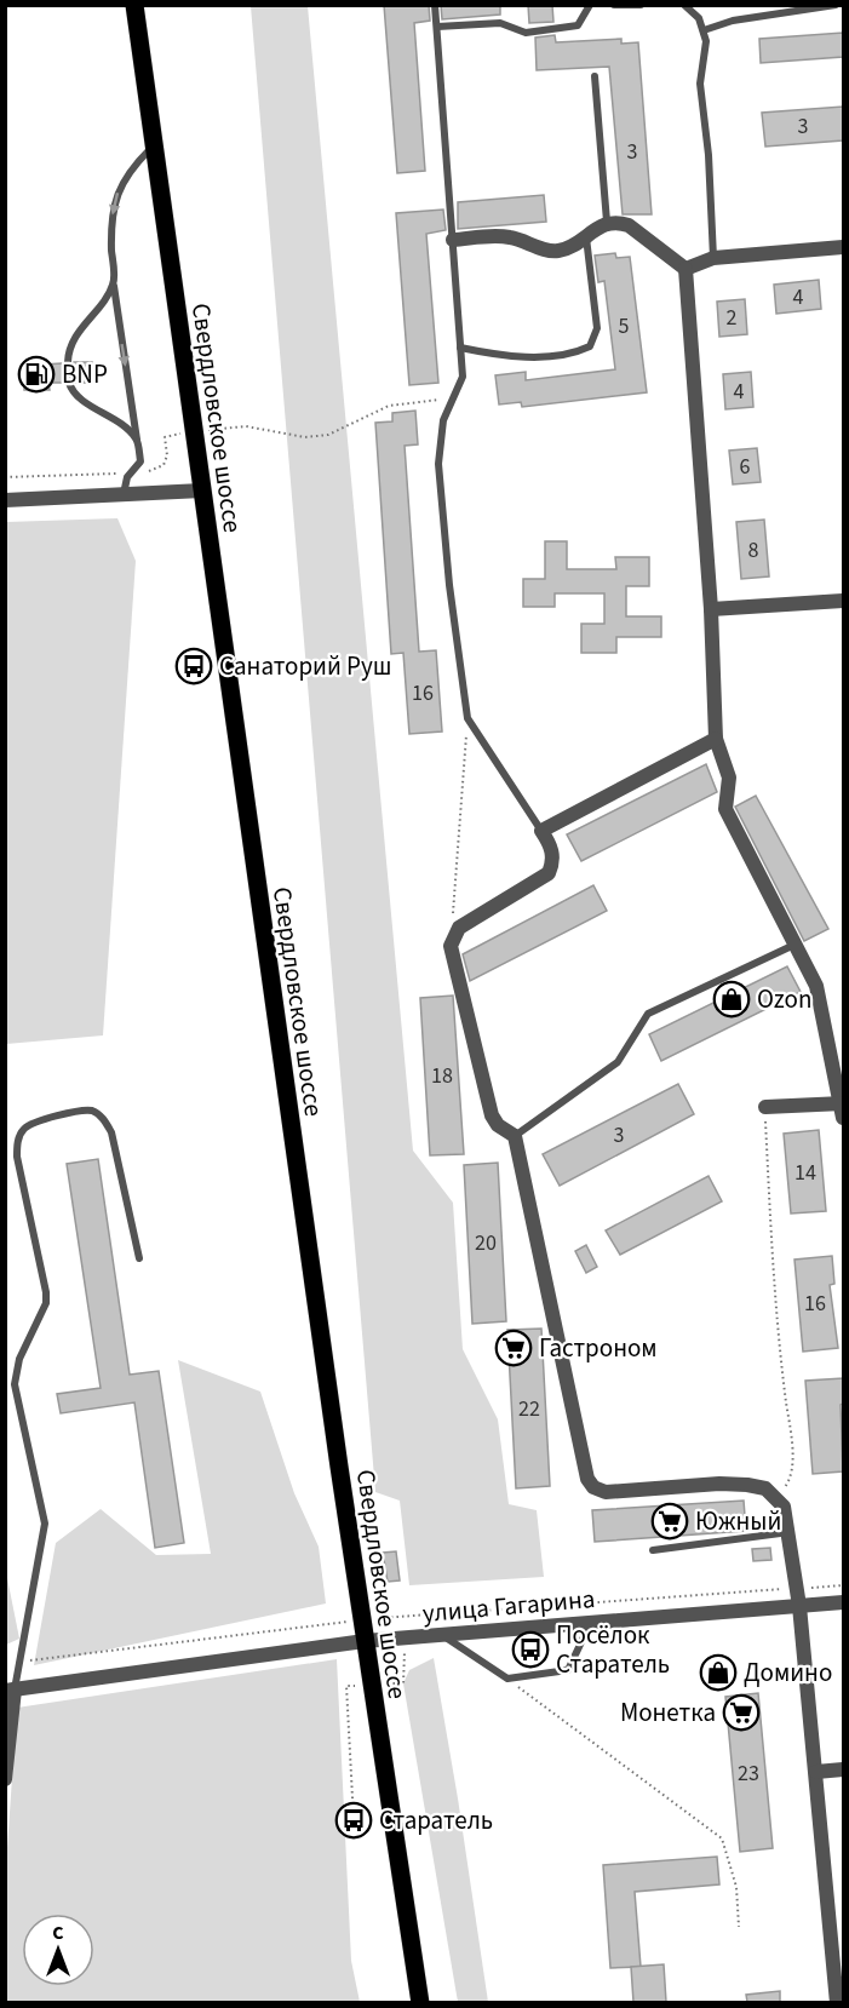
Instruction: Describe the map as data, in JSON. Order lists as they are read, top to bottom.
{
  "streets": {
    "main road": ["Свердловское шоссе"],
    "street": ["улица Гагарина"]
  },
  "crossings": [
    ["Свердловское шоссе", "улица Гагарина"]
  ],
  "places": {
    "fuel station": ["BNP"],
    "bus stop": ["Санаторий Руш", "Посёлок Старатель", "Старатель"],
    "shop": ["Ozon", "Домино"],
    "supermarket": ["Гастроном", "Южный", "Монетка"]
  },
  "house_numbers": [
    "3",
    "3",
    "4",
    "2",
    "5",
    "4",
    "6",
    "8",
    "16",
    "18",
    "3",
    "14",
    "20",
    "16",
    "22",
    "23"
  ],
  "north": "top"
}
